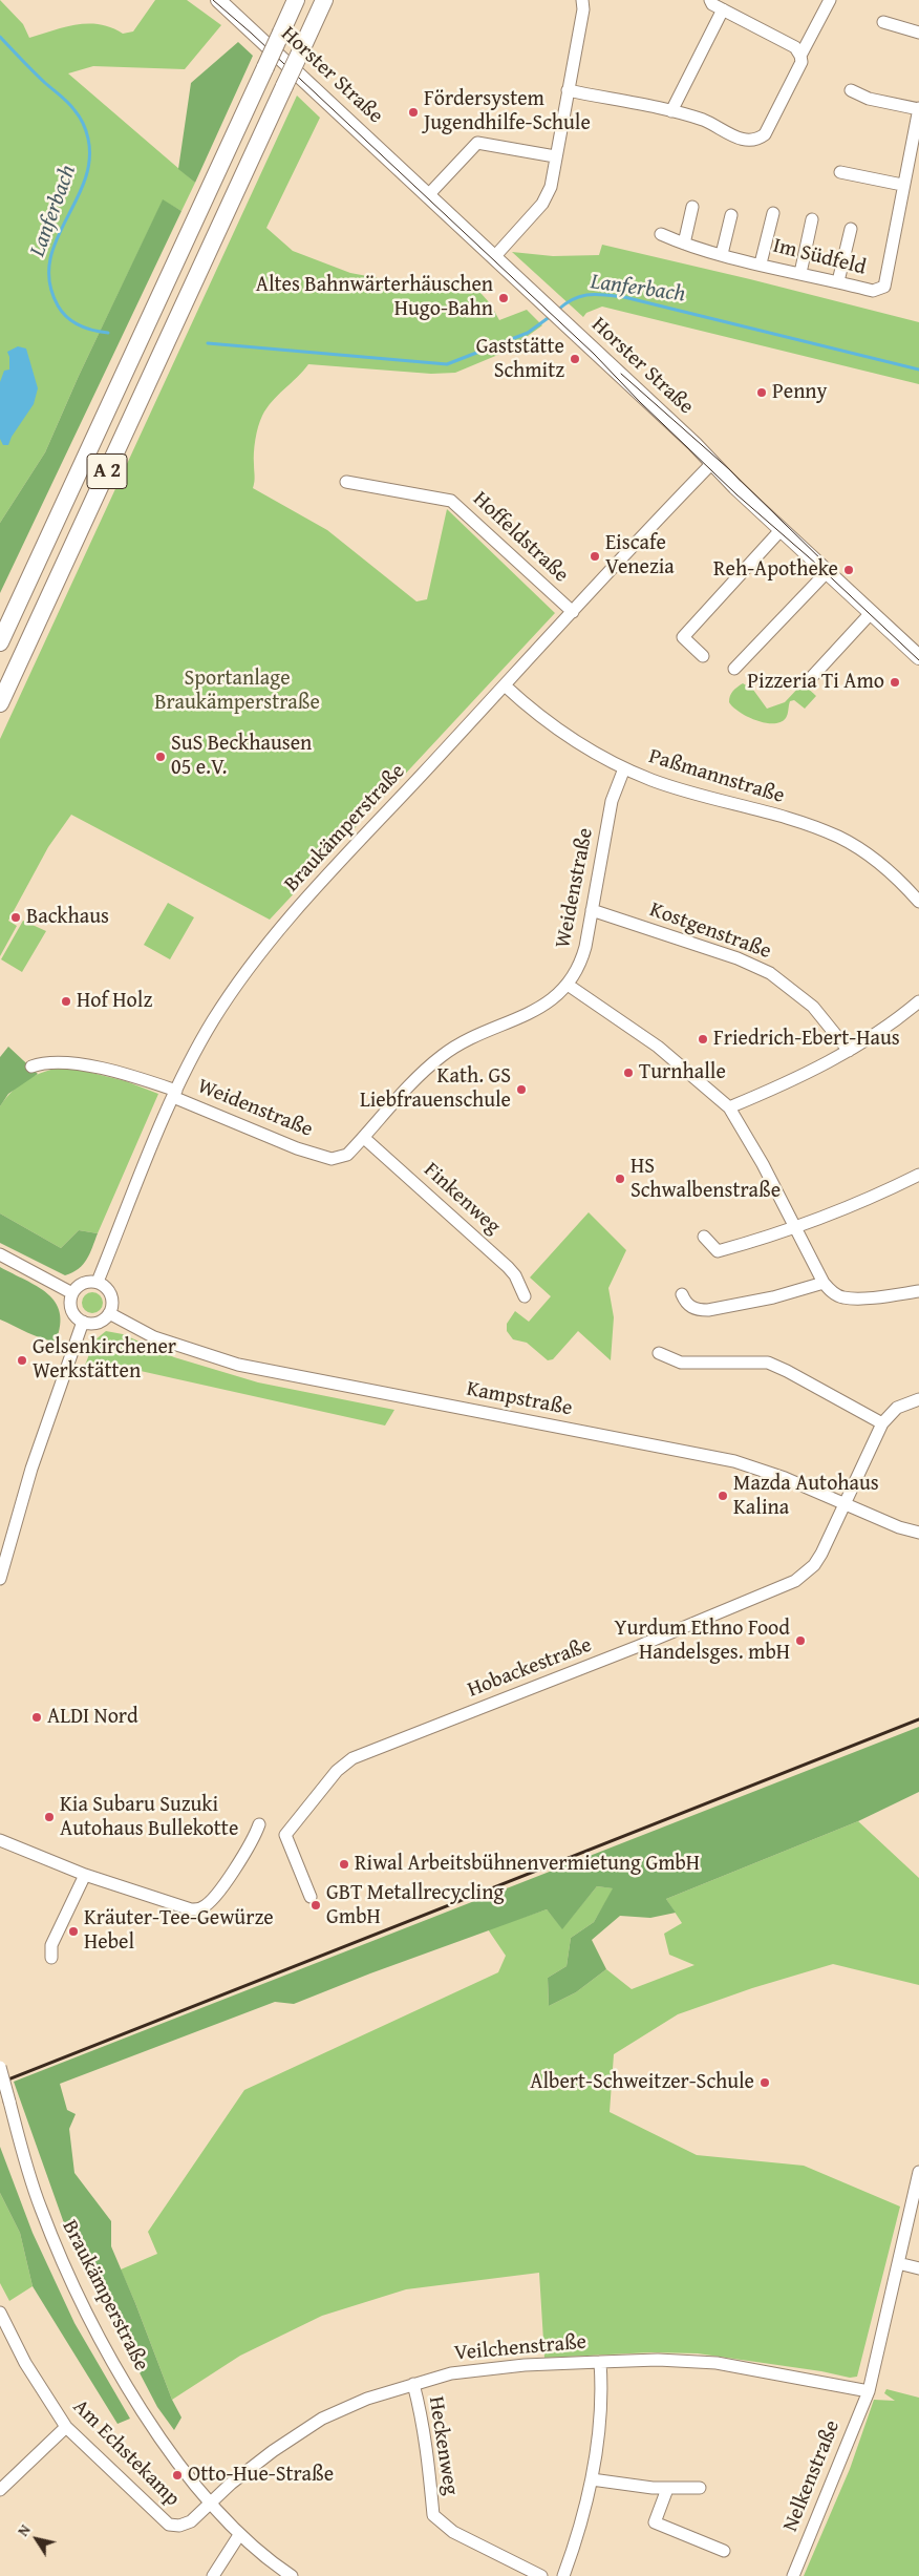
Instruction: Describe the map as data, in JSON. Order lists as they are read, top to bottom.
{
  "streets": {
    "highway": ["A 2"],
    "main road": ["Horster Straße"],
    "street": [
      "Im Südfeld",
      "Hoffeldstraße",
      "Paßmannstraße",
      "Braukämperstraße",
      "Weidenstraße",
      "Kostgenstraße",
      "Finkenweg",
      "Kampstraße",
      "Hobackestraße",
      "Veilchenstraße",
      "Heckenweg",
      "Am Echstekamp",
      "Nelkenstraße"
    ]
  },
  "crossings": [
    ["Horster Straße", "Braukämperstraße"],
    ["Hoffeldstraße", "Braukämperstraße"],
    ["Paßmannstraße", "Braukämperstraße"],
    ["Paßmannstraße", "Weidenstraße"],
    ["Braukämperstraße", "Weidenstraße"],
    ["Braukämperstraße", "Kampstraße"],
    ["Braukämperstraße", "Veilchenstraße"],
    ["Braukämperstraße", "Am Echstekamp"],
    ["Weidenstraße", "Kostgenstraße"],
    ["Weidenstraße", "Finkenweg"],
    ["Kampstraße", "Hobackestraße"],
    ["Veilchenstraße", "Heckenweg"],
    ["Veilchenstraße", "Am Echstekamp"],
    ["Veilchenstraße", "Nelkenstraße"]
  ],
  "water": ["Lanferbach"],
  "parks": ["Sportanlage Braukämperstraße"],
  "places": [
    "Fördersystem Jugendhilfe-Schule",
    "Altes Bahnwärterhäuschen Hugo-Bahn",
    "Gaststätte Schmitz",
    "Penny",
    "Eiscafe Venezia",
    "Reh-Apotheke",
    "Pizzeria Ti Amo",
    "SuS Beckhausen 05 e.V.",
    "Backhaus",
    "Hof Holz",
    "Friedrich-Ebert-Haus",
    "Turnhalle",
    "Kath. GS Liebfrauenschule",
    "HS Schwalbenstraße",
    "Gelsenkirchener Werkstätten",
    "Mazda Autohaus Kalina",
    "Yurdum Ethno Food Handelsges. mbH",
    "ALDI Nord",
    "Kia Subaru Suzuki Autohaus Bullekotte",
    "Riwal Arbeitsbühnenvermietung GmbH",
    "GBT Metallrecycling GmbH",
    "Kräuter-Tee-Gewürze Hebel",
    "Albert-Schweitzer-Schule",
    "Otto-Hue-Straße"
  ],
  "north": "top left"
}
